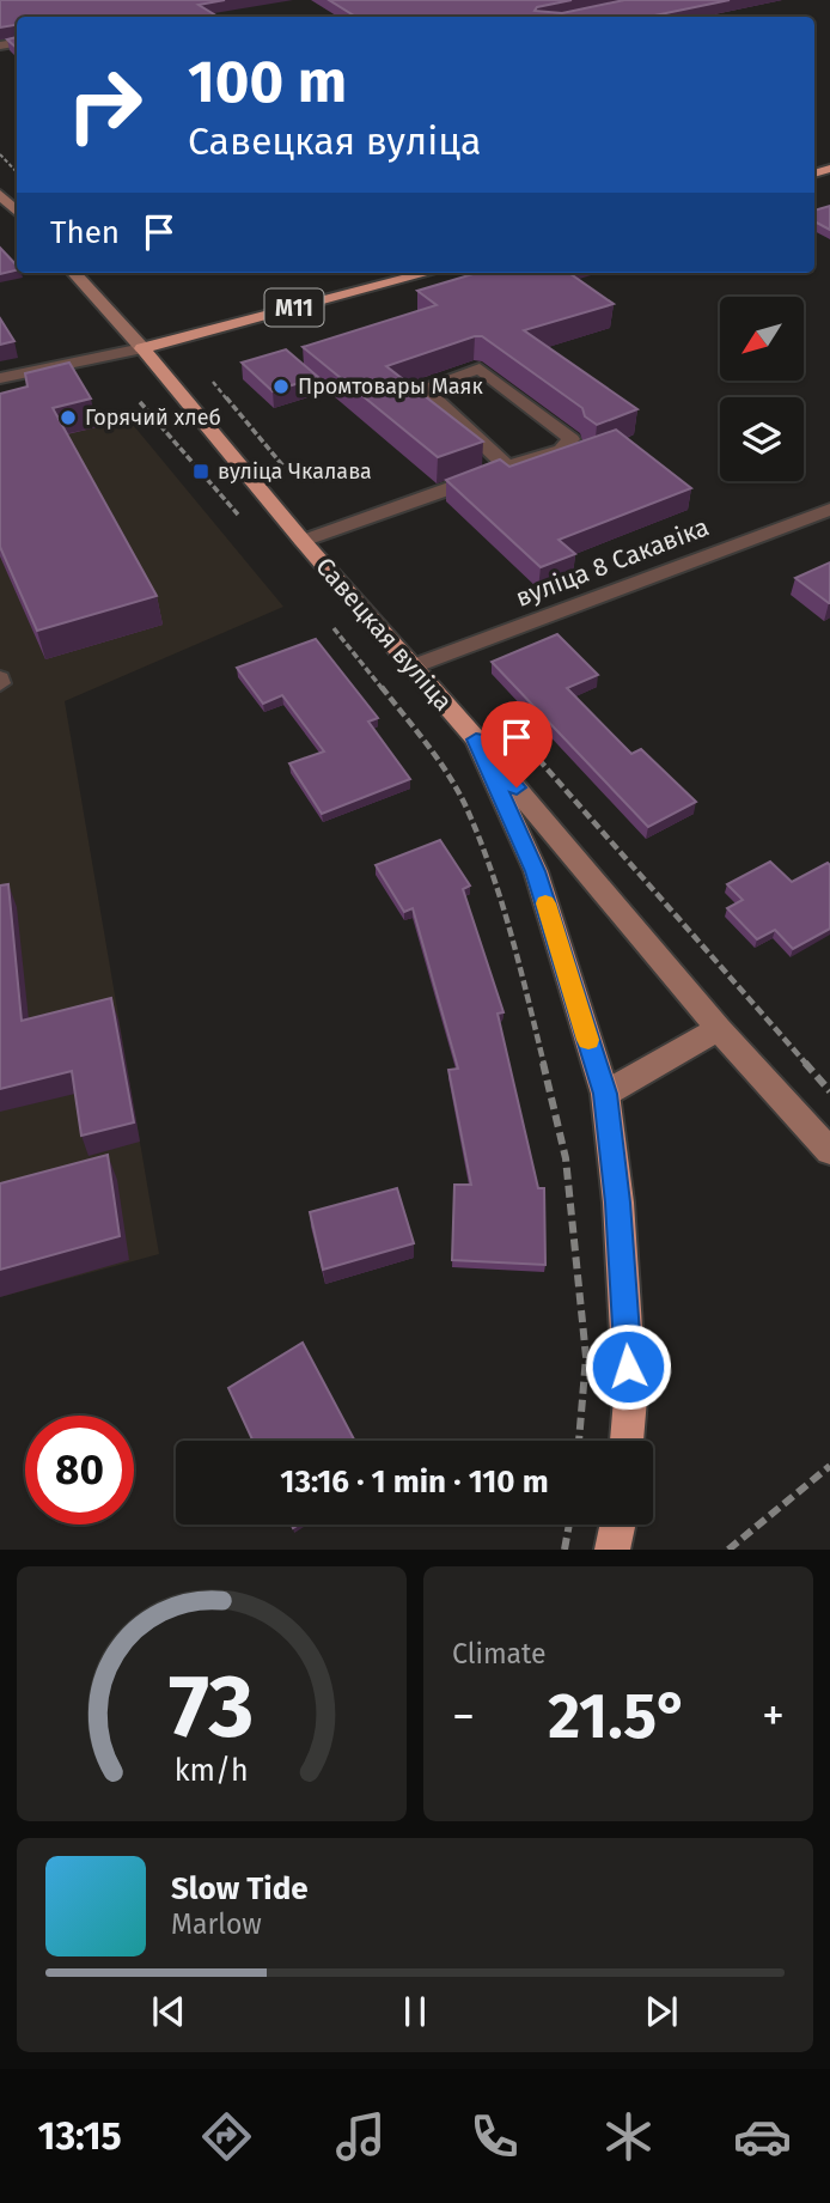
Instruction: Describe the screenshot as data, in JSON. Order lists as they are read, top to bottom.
{
  "streets": {
    "highway": ["М11", "Савецкая вуліца"],
    "street": ["вуліца 8 Сакавіка"]
  },
  "crossings": [
    ["М11", "Савецкая вуліца"],
    ["вуліца 8 Сакавіка", "Савецкая вуліца"]
  ],
  "places": {
    "other": ["Промтовары Маяк", "Горячий хлеб"],
    "transit": ["вуліца Чкалава"]
  },
  "north": "bottom left",
  "page": {
    "turn": ["100 m", "Савецкая вуліца"],
    "then": "Then",
    "limit": "80",
    "trip": "13:16 · 1 min · 110 m",
    "tile": "Climate",
    "heat": ["−", "21.5°", "+"],
    "song": ["Slow Tide", "Marlow"],
    "tabs": "13:15",
    "gauge": ["73", "km/h"]
  }
}
